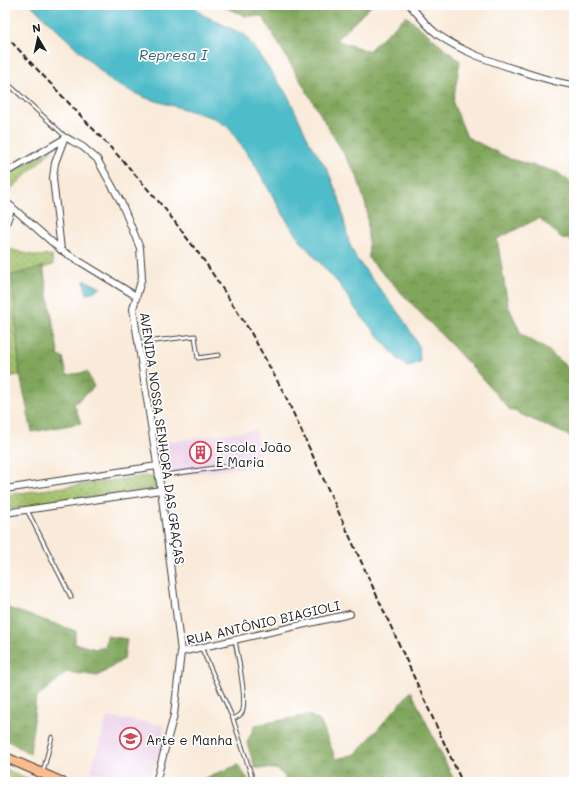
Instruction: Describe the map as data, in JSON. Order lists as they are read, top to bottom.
{
  "streets": {
    "street": ["AVENIDA NOSSA SENHORA DAS GRAÇAS", "RUA ANTÔNIO BIAGIOLI"]
  },
  "crossings": [
    ["AVENIDA NOSSA SENHORA DAS GRAÇAS", "RUA ANTÔNIO BIAGIOLI"]
  ],
  "water": ["Represa I"],
  "places": {
    "building": ["Escola João E Maria"],
    "school or university": ["Arte e Manha"]
  },
  "north": "top"
}
